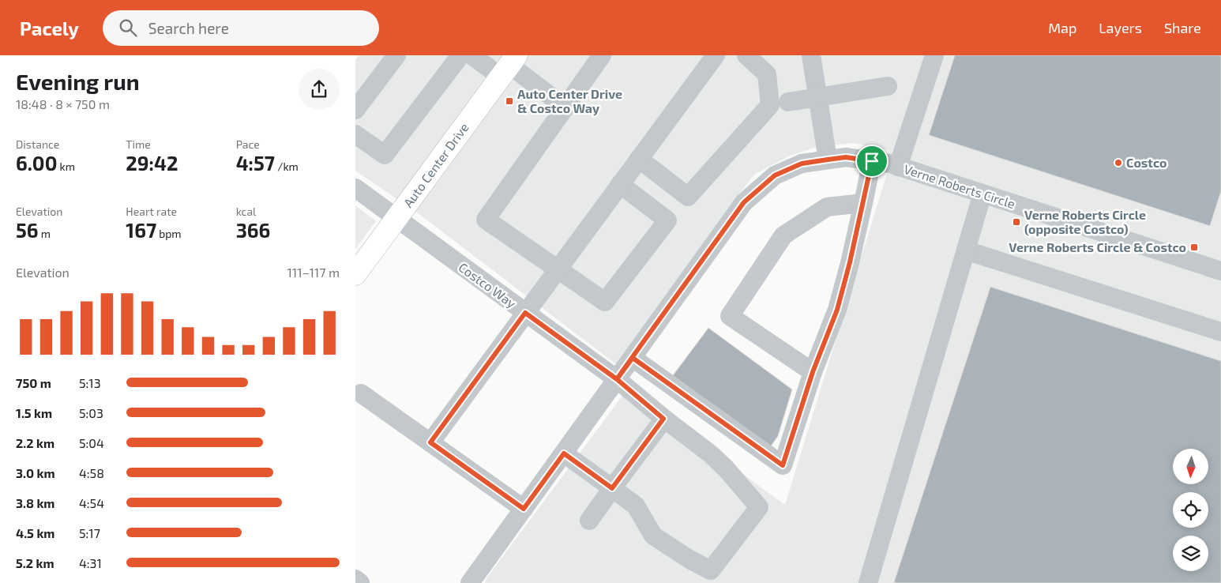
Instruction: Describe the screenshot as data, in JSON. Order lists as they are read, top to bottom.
{
  "streets": {
    "main road": ["Auto Center Drive"],
    "street": ["Verne Roberts Circle", "Costco Way"]
  },
  "crossings": [
    ["Auto Center Drive", "Costco Way"],
    ["Verne Roberts Circle", "Costco Way"]
  ],
  "places": {
    "transit": ["Auto Center Drive & Costco Way", "Verne Roberts Circle (opposite Costco)", "Verne Roberts Circle & Costco"],
    "other": ["Costco"]
  },
  "north": "bottom",
  "page": {
    "header": "Pacely",
    "search": "Search here",
    "nav": ["Map", "Layers", "Share"],
    "heading": ["Evening run", "18:48 · 8 × 750 m"],
    "stats": [
      ["Distance", "6.00 km"],
      ["Time", "29:42"],
      ["Pace", "4:57 /km"],
      ["Elevation", "56 m"],
      ["Heart rate", "167 bpm"],
      ["kcal", "366"]
    ],
    "chart": ["Elevation", "111–117 m"],
    "list": [
      {
        "name": "750 m",
        "note": "5:13"
      },
      {
        "name": "1.5 km",
        "note": "5:03"
      },
      {
        "name": "2.2 km",
        "note": "5:04"
      },
      {
        "name": "3.0 km",
        "note": "4:58"
      },
      {
        "name": "3.8 km",
        "note": "4:54"
      },
      {
        "name": "4.5 km",
        "note": "5:17"
      },
      {
        "name": "5.2 km",
        "note": "4:31"
      }
    ]
  }
}
